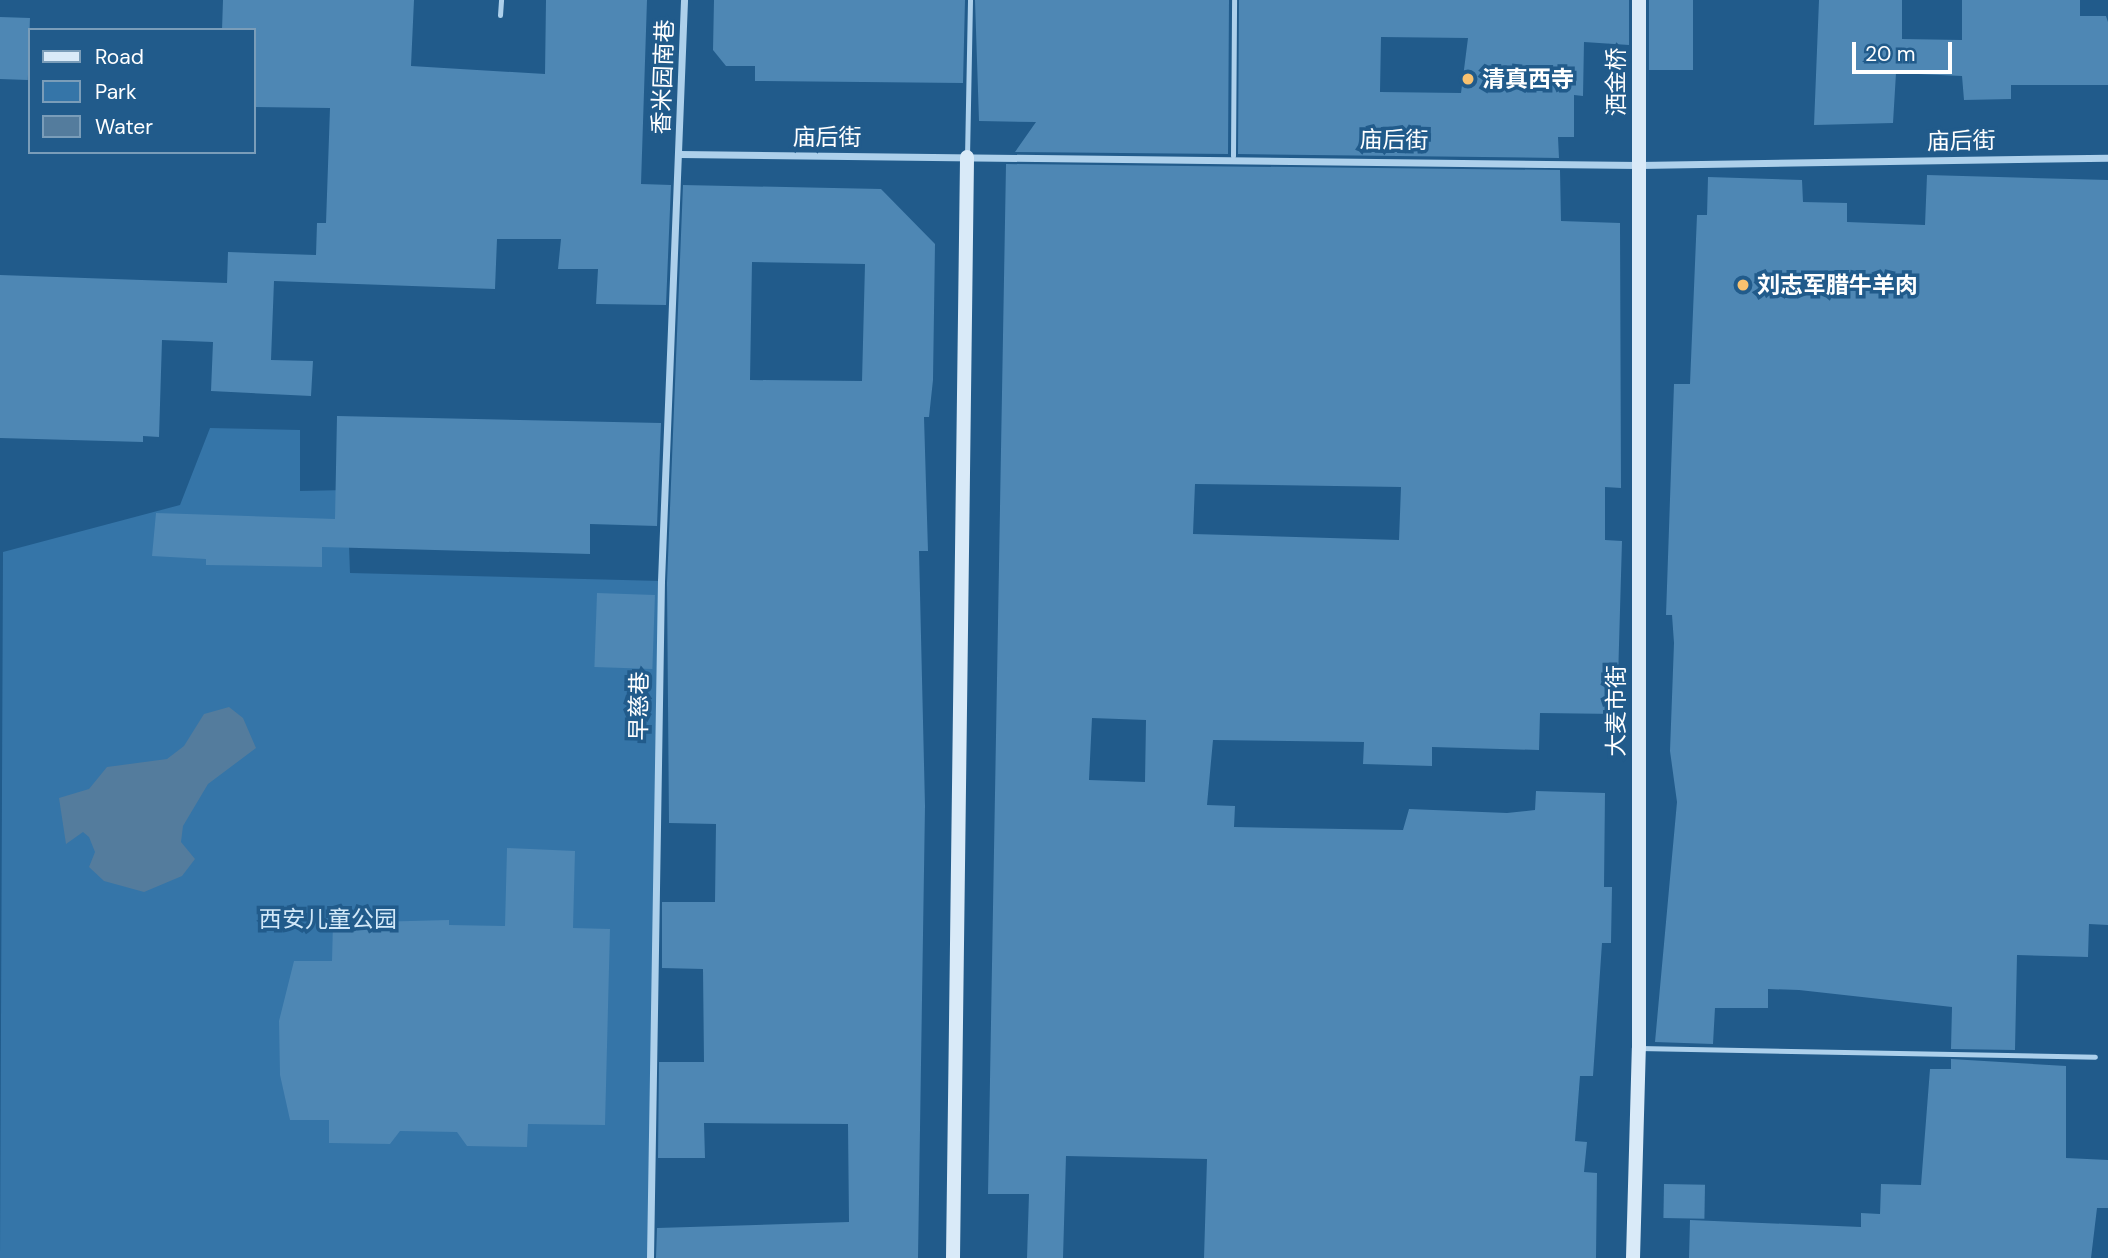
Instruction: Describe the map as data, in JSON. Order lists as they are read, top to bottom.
{
  "streets": {
    "street": [
      "香米园南巷",
      "洒金桥",
      "庙后街",
      "早慈巷",
      "大麦市街"
    ]
  },
  "crossings": [
    ["香米园南巷", "庙后街"],
    ["香米园南巷", "早慈巷"],
    ["洒金桥", "庙后街"],
    ["洒金桥", "大麦市街"],
    ["庙后街", "早慈巷"],
    ["庙后街", "大麦市街"]
  ],
  "parks": ["西安儿童公园"],
  "places": ["清真西寺", "刘志军腊牛羊肉"],
  "legend": ["Road", "Park", "Water"],
  "scale_bar": "20 m"
}
